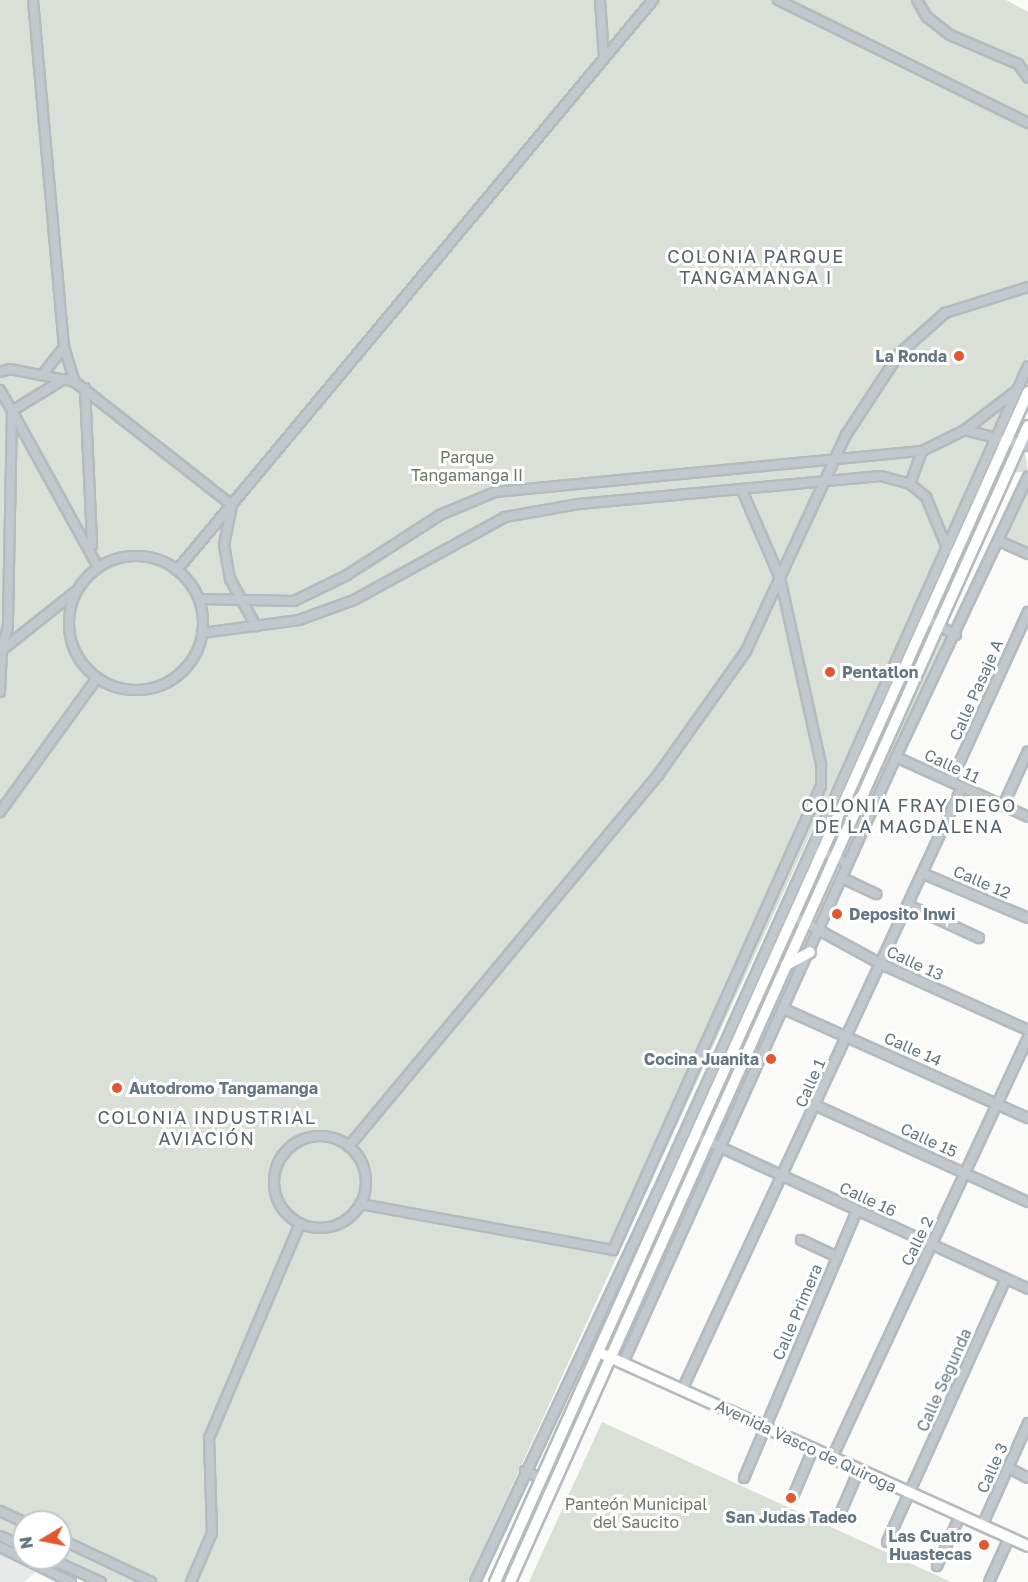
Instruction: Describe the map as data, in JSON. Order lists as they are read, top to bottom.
{
  "streets": {
    "main road": ["Avenida Vasco de Quiroga"],
    "street": [
      "Calle Pasaje A",
      "Calle 11",
      "Calle 12",
      "Calle 13",
      "Calle 14",
      "Calle 1",
      "Calle 15",
      "Calle 16",
      "Calle 2",
      "Calle Primera",
      "Calle Segunda",
      "Calle 3"
    ]
  },
  "crossings": [
    ["Calle Pasaje A", "Calle 11"],
    ["Calle 11", "Calle 1"],
    ["Calle 12", "Calle 1"],
    ["Calle 13", "Calle 1"],
    ["Calle 14", "Calle 1"],
    ["Calle 14", "Calle 2"],
    ["Calle 1", "Calle 15"],
    ["Calle 1", "Calle 16"],
    ["Calle 1", "Avenida Vasco de Quiroga"],
    ["Calle 15", "Calle 2"],
    ["Calle 16", "Calle 2"],
    ["Calle 16", "Calle Primera"],
    ["Calle 16", "Calle Segunda"],
    ["Calle 2", "Avenida Vasco de Quiroga"],
    ["Calle Primera", "Avenida Vasco de Quiroga"],
    ["Calle Segunda", "Avenida Vasco de Quiroga"],
    ["Avenida Vasco de Quiroga", "Calle 3"]
  ],
  "districts": ["COLONIA PARQUE TANGAMANGA I", "COLONIA FRAY DIEGO DE LA MAGDALENA", "COLONIA INDUSTRIAL AVIACIÓN"],
  "parks": ["Parque Tangamanga II", "Panteón Municipal del Saucito"],
  "places": [
    "La Ronda",
    "Pentatlon",
    "Deposito Inwi",
    "Cocina Juanita",
    "Autodromo Tangamanga",
    "San Judas Tadeo",
    "Las Cuatro Huastecas"
  ],
  "north": "left"
}
